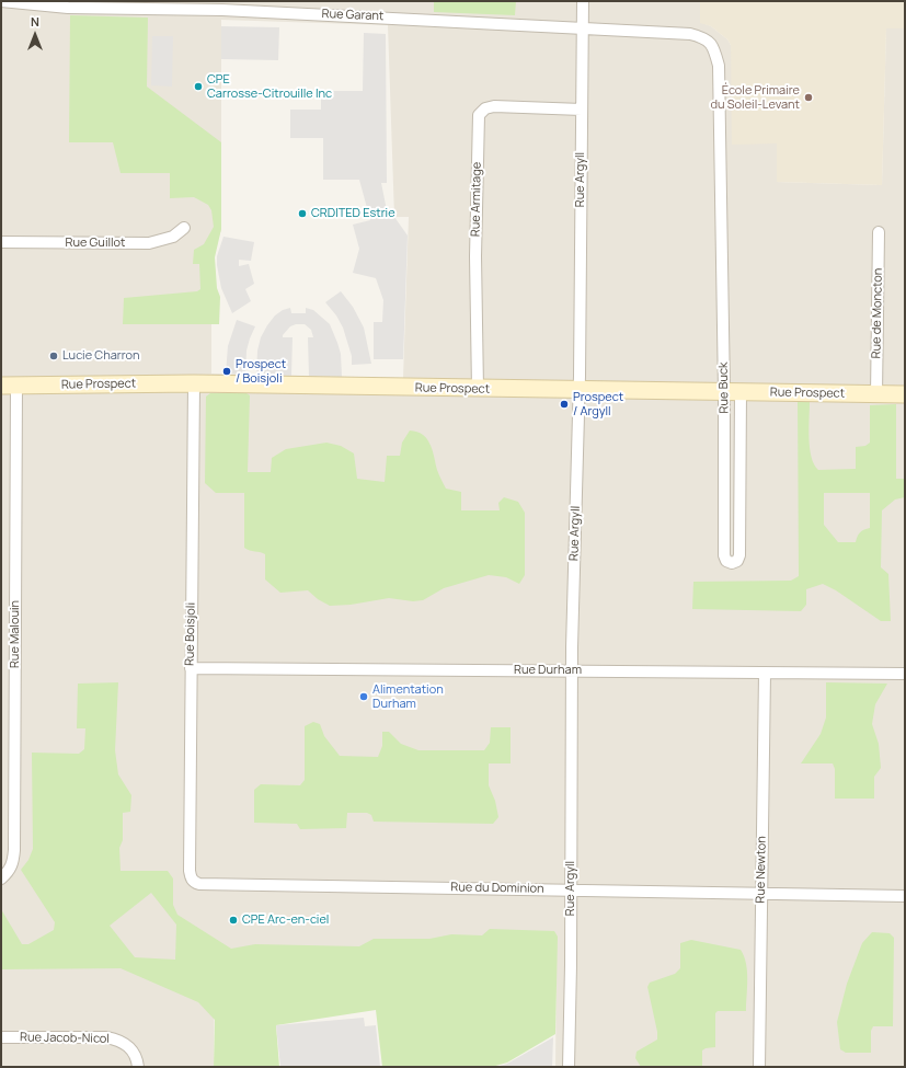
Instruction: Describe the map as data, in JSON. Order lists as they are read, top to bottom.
{
  "streets": {
    "street": [
      "Rue Garant",
      "Rue Argyll",
      "Rue Armitage",
      "Rue Guillot",
      "Rue de Moncton",
      "Rue Prospect",
      "Rue Buck",
      "Rue Malouin",
      "Rue Boisjoli",
      "Rue Durham",
      "Rue Newton",
      "Rue du Dominion",
      "Rue Jacob-Nicol"
    ]
  },
  "crossings": [
    ["Rue Garant", "Rue Argyll"],
    ["Rue Garant", "Rue Buck"],
    ["Rue Argyll", "Rue Armitage"],
    ["Rue Argyll", "Rue Prospect"],
    ["Rue Argyll", "Rue Durham"],
    ["Rue Argyll", "Rue du Dominion"],
    ["Rue Armitage", "Rue Prospect"],
    ["Rue de Moncton", "Rue Prospect"],
    ["Rue Prospect", "Rue Buck"],
    ["Rue Prospect", "Rue Malouin"],
    ["Rue Prospect", "Rue Boisjoli"],
    ["Rue Boisjoli", "Rue Durham"],
    ["Rue Boisjoli", "Rue du Dominion"],
    ["Rue Durham", "Rue Newton"],
    ["Rue Newton", "Rue du Dominion"]
  ],
  "places": [
    "CPE Carrosse-Citrouille Inc",
    "École Primaire du Soleil-Levant",
    "CRDITED Estrie",
    "Lucie Charron",
    "Prospect / Boisjoli",
    "Prospect / Argyll",
    "Alimentation Durham",
    "CPE Arc-en-ciel"
  ],
  "north": "top"
}
